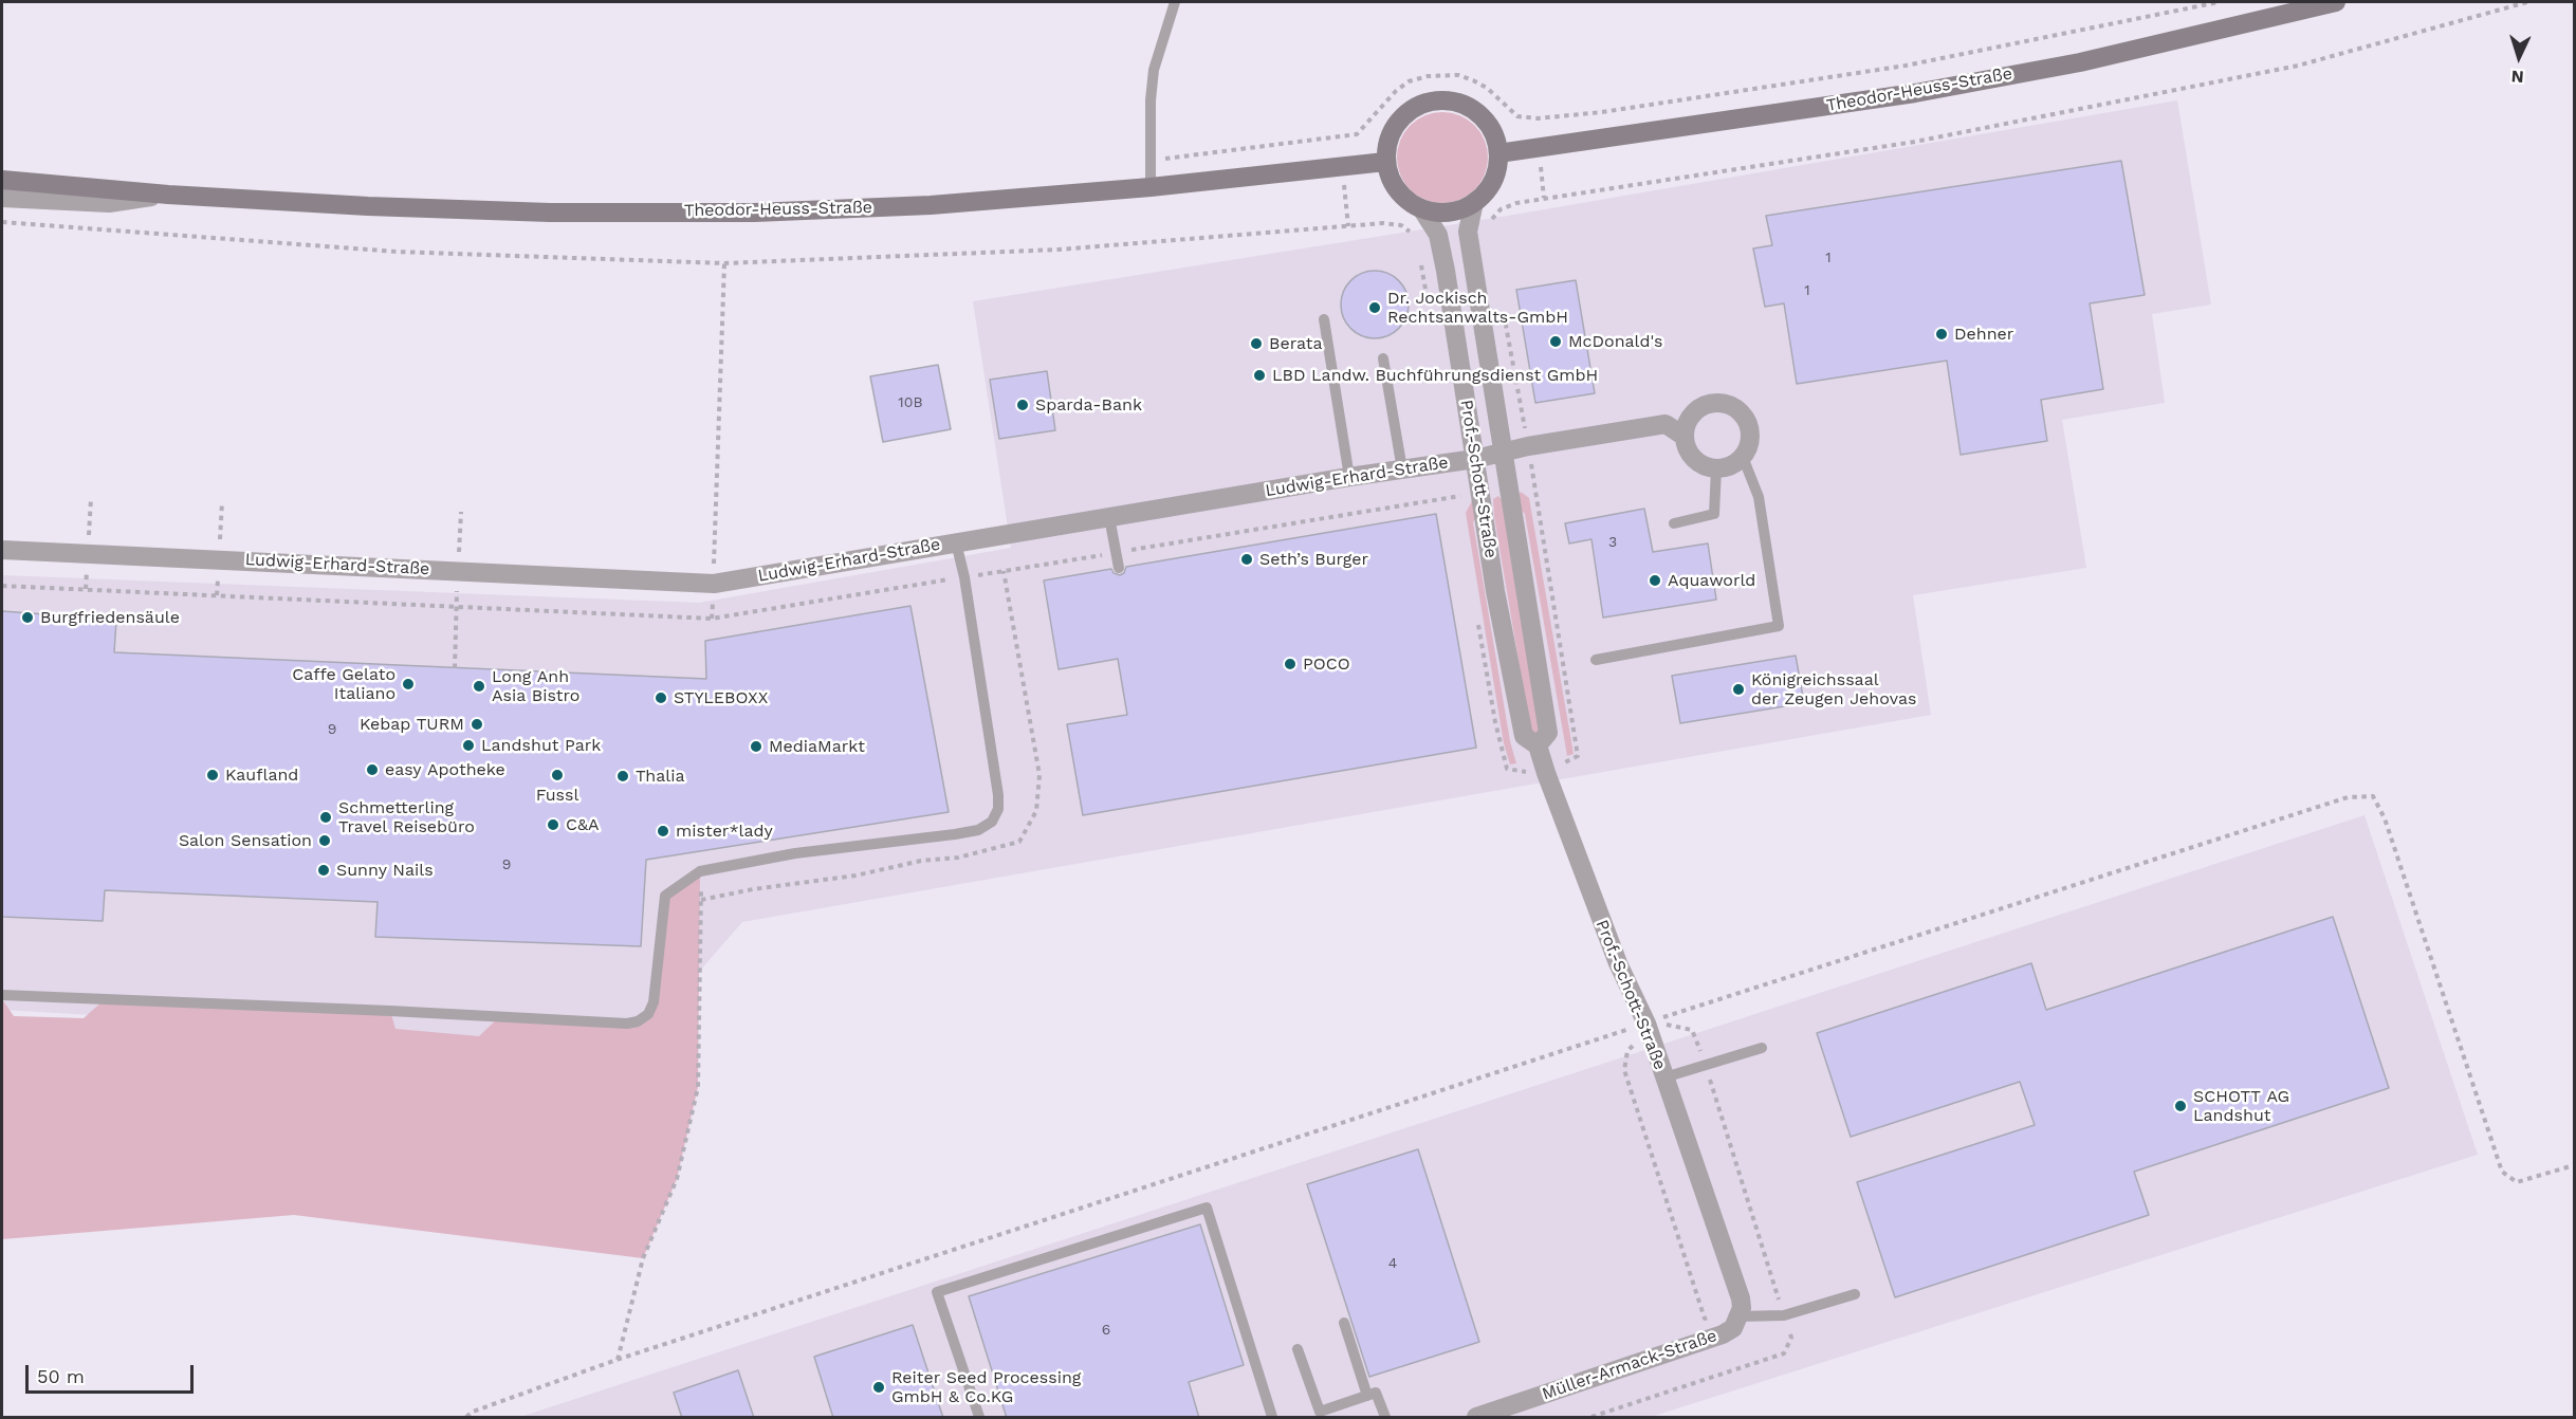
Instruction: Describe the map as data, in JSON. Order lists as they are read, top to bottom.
{
  "streets": {
    "main road": ["Theodor-Heuss-Straße"],
    "street": ["Ludwig-Erhard-Straße", "Prof.-Schott-Straße", "Müller-Armack-Straße"]
  },
  "crossings": [
    ["Theodor-Heuss-Straße", "Prof.-Schott-Straße"],
    ["Ludwig-Erhard-Straße", "Prof.-Schott-Straße"],
    ["Prof.-Schott-Straße", "Müller-Armack-Straße"]
  ],
  "places": [
    "Dr. Jockisch Rechtsanwalts-GmbH",
    "Dehner",
    "McDonald's",
    "Berata",
    "LBD Landw. Buchführungsdienst GmbH",
    "Sparda-Bank",
    "Seth’s Burger",
    "Aquaworld",
    "Burgfriedensäule",
    "POCO",
    "Caffe Gelato Italiano",
    "Long Anh Asia Bistro",
    "Königreichssaal der Zeugen Jehovas",
    "STYLEBOXX",
    "Kebap TURM",
    "Landshut Park",
    "MediaMarkt",
    "easy Apotheke",
    "Kaufland",
    "Fussl",
    "Thalia",
    "Schmetterling Travel Reisebüro",
    "C&A",
    "mister*lady",
    "Salon Sensation",
    "Sunny Nails",
    "SCHOTT AG Landshut",
    "Reiter Seed Processing GmbH & Co.KG"
  ],
  "house_numbers": [
    "1",
    "1",
    "10B",
    "3",
    "9",
    "9",
    "4",
    "6"
  ],
  "scale_bar": "50 m",
  "north": "bottom"
}
